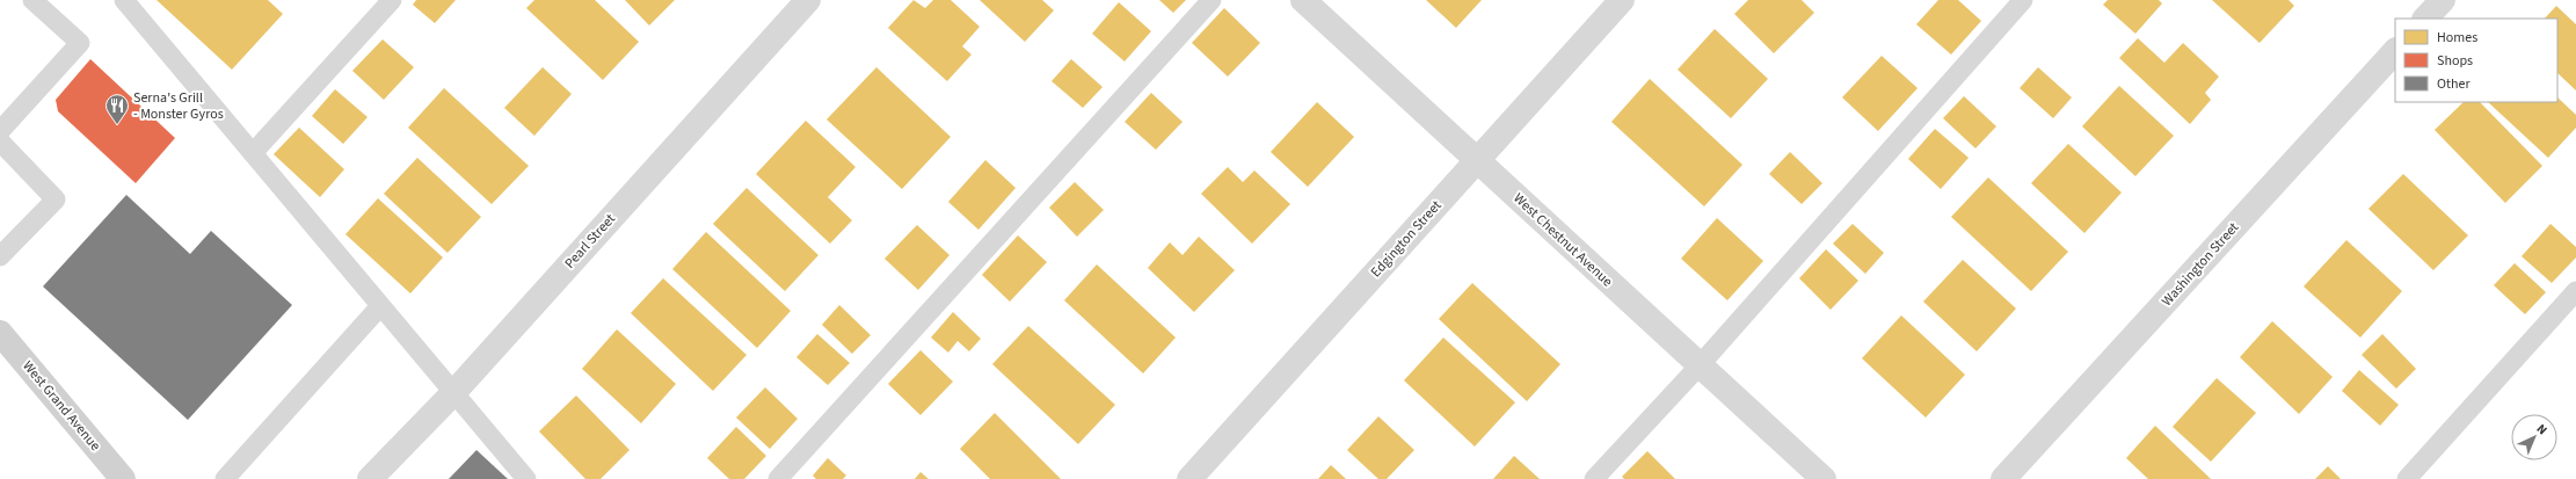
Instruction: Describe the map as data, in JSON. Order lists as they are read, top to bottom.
{
  "streets": {
    "main road": ["West Grand Avenue"],
    "street": [
      "Edgington Street",
      "West Chestnut Avenue",
      "Pearl Street",
      "Washington Street"
    ]
  },
  "crossings": [
    ["Edgington Street", "West Chestnut Avenue"]
  ],
  "places": {
    "restaurant": ["Serna's Grill - Monster Gyros"]
  },
  "legend": ["Homes", "Shops", "Other"],
  "north": "top right"
}
